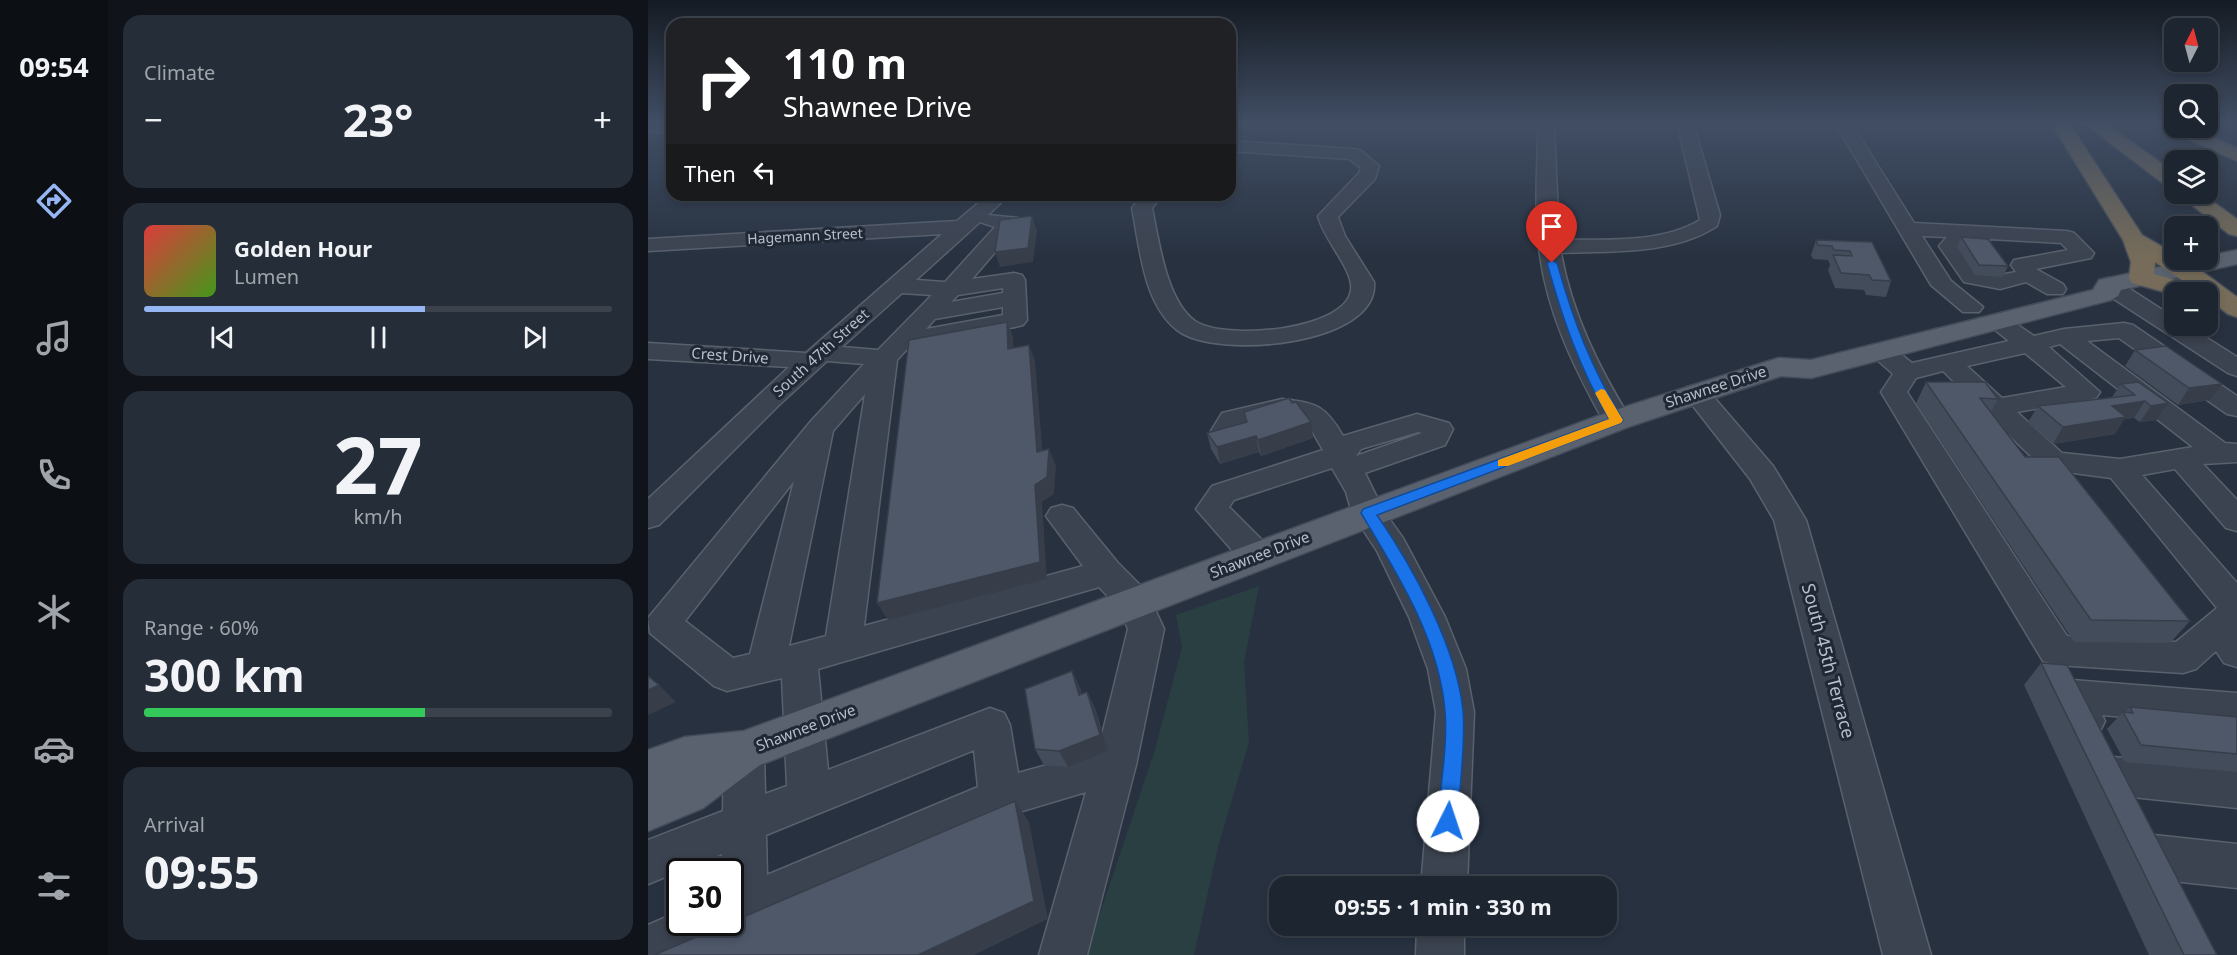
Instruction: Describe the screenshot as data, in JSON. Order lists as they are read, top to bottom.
{
  "streets": {
    "main road": ["Shawnee Drive"],
    "street": [
      "Hagemann Street",
      "South 47th Street",
      "Crest Drive",
      "South 45th Terrace"
    ]
  },
  "crossings": [
    ["Hagemann Street", "South 47th Street"],
    ["South 47th Street", "Crest Drive"],
    ["Shawnee Drive", "South 45th Terrace"]
  ],
  "north": "top",
  "page": {
    "tabs": "09:54",
    "tile": [
      "Climate",
      ["27", "km/h"],
      ["Range · 60%", "300 km"],
      ["Arrival", "09:55"]
    ],
    "map_buttons": ["+", "−"],
    "turn": ["110 m", "Shawnee Drive"],
    "heat": ["−", "23°", "+"],
    "then": "Then",
    "song": ["Golden Hour", "Lumen"],
    "limit": "30",
    "trip": "09:55 · 1 min · 330 m"
  }
}
